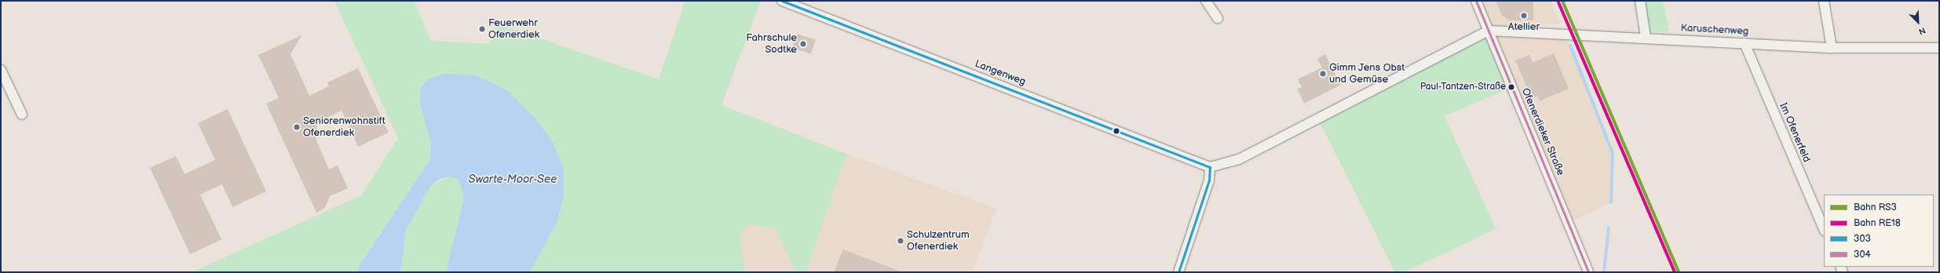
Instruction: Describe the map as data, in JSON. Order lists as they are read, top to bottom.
{
  "streets": {
    "street": [
      "Karuschenweg",
      "Langenweg",
      "Ofenerdieker Straße",
      "Im Ofenerfeld"
    ]
  },
  "crossings": [
    ["Karuschenweg", "Ofenerdieker Straße"],
    ["Karuschenweg", "Im Ofenerfeld"]
  ],
  "water": ["Swarte-Moor-See"],
  "places": [
    "Atellier",
    "Feuerwehr Ofenerdiek",
    "Fahrschule Sodtke",
    "Gimm Jens Obst und Gemüse",
    "Paul-Tantzen-Straße",
    "Seniorenwohnstift Ofenerdiek",
    "Schulzentrum Ofenerdiek"
  ],
  "lines": [
    "rail line RS3",
    "transit line 303",
    "transit line 304",
    "rail line RE18"
  ],
  "legend": [
    "Bahn RS3",
    "Bahn RE18",
    "303",
    "304"
  ],
  "north": "bottom right"
}
